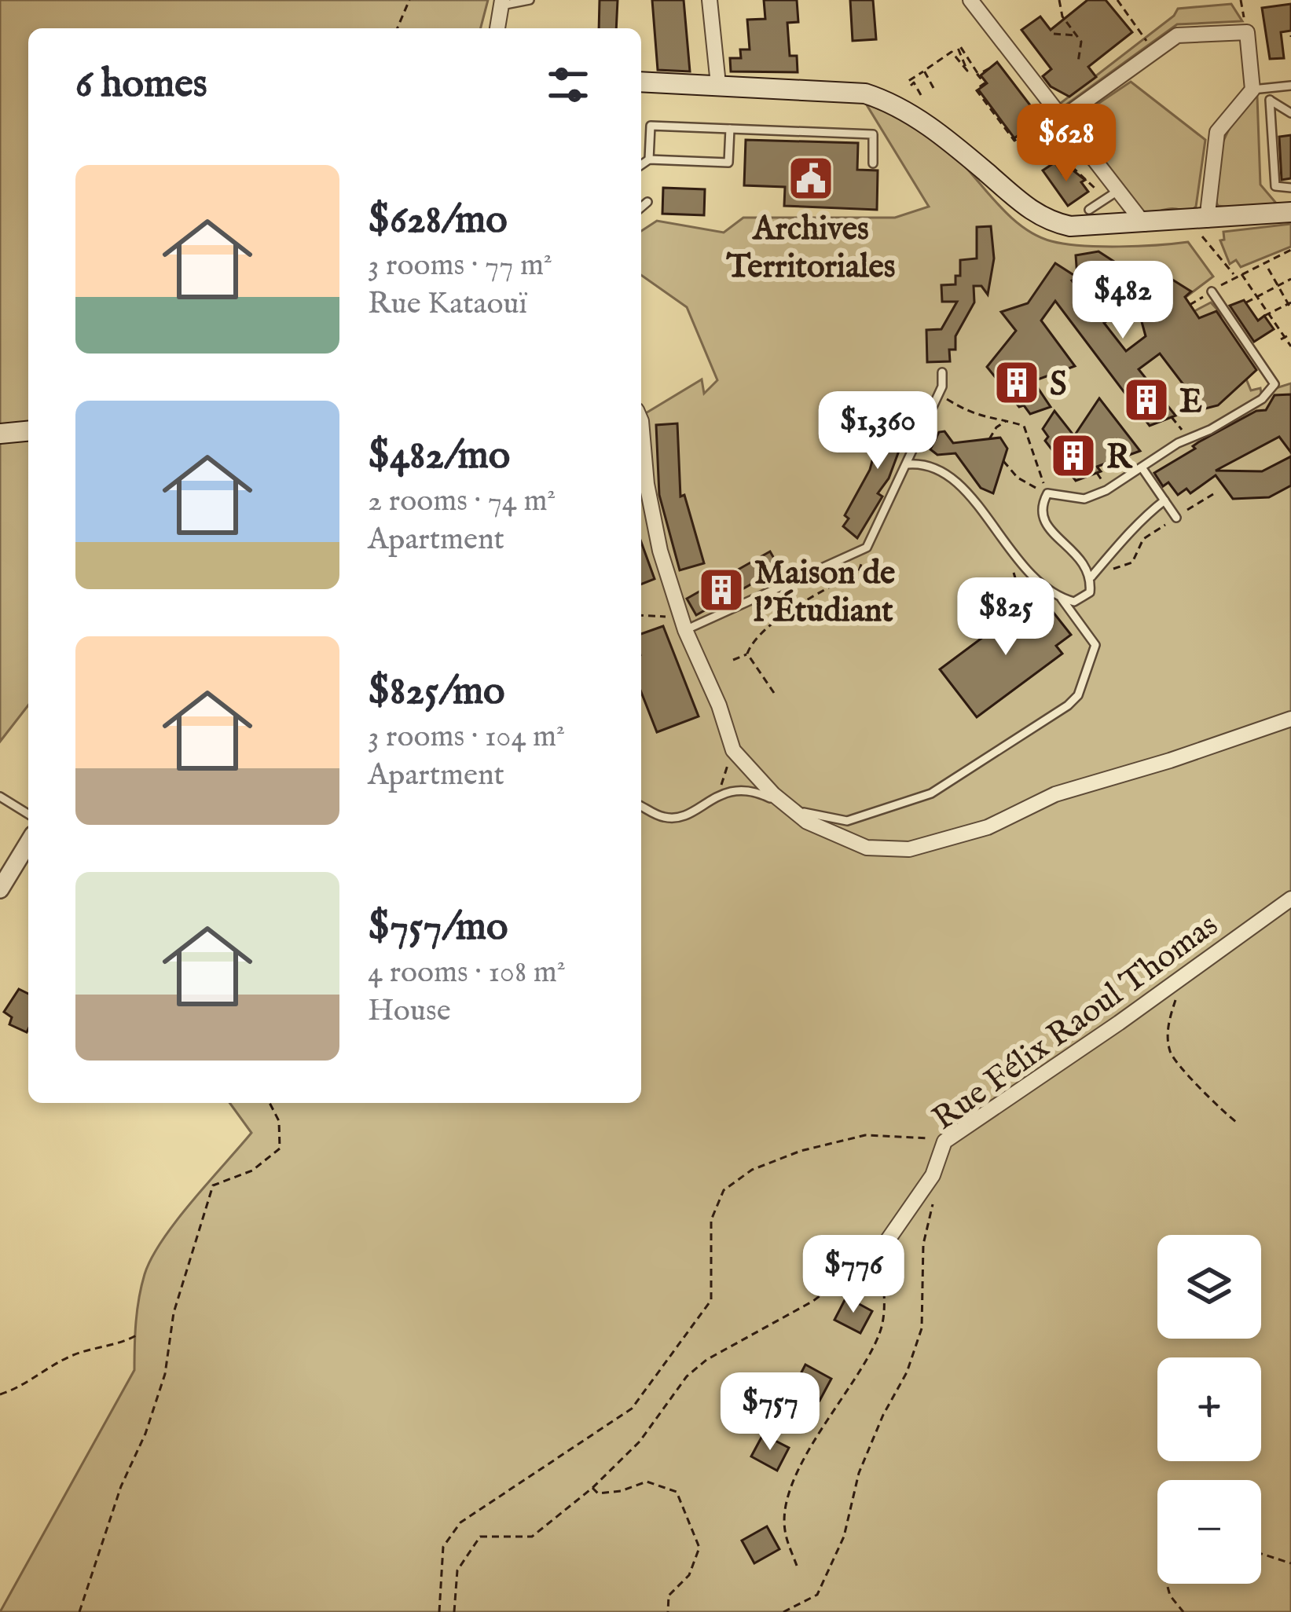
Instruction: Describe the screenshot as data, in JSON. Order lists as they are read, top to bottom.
{
  "streets": {
    "street": ["Rue Félix Raoul Thomas"]
  },
  "places": {
    "public building": ["Archives Territoriales"],
    "building": [
      "S",
      "E",
      "R",
      "Maison de l'Étudiant"
    ]
  },
  "page": {
    "heading": "6 homes",
    "price": [
      "$628",
      "$482",
      "$1,360",
      "$825",
      "$776",
      "$757"
    ],
    "list": [
      {
        "name": "$628/mo",
        "note": "3 rooms · 77 m² · Rue Kataouï"
      },
      {
        "name": "$482/mo",
        "note": "2 rooms · 74 m² · Apartment"
      },
      {
        "name": "$825/mo",
        "note": "3 rooms · 104 m² · Apartment"
      },
      {
        "name": "$757/mo",
        "note": "4 rooms · 108 m² · House"
      }
    ],
    "map_buttons": ["+", "−"]
  }
}
